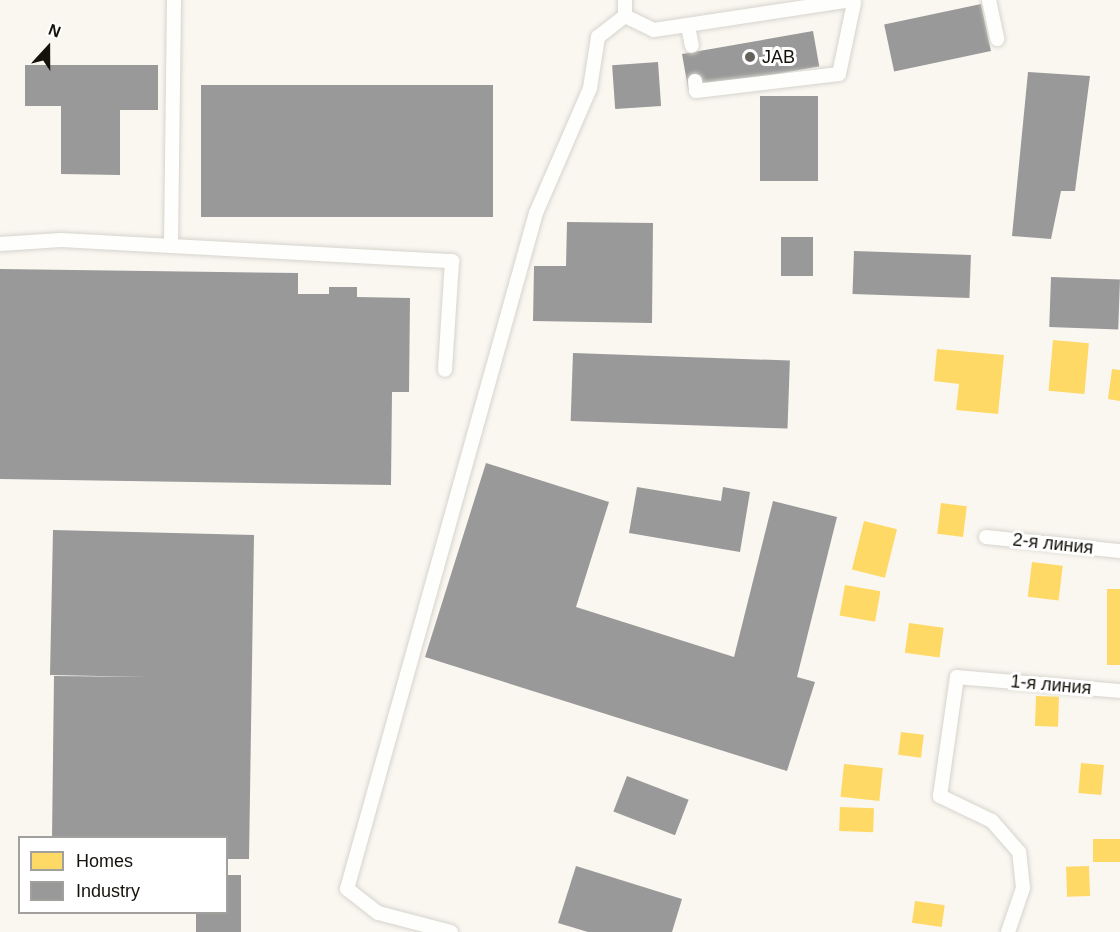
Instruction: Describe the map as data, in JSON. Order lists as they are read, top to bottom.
{
  "streets": {
    "lane": ["2-я линия", "1-я линия"]
  },
  "places": ["JAB"],
  "legend": ["Homes", "Industry"],
  "north": "top"
}
